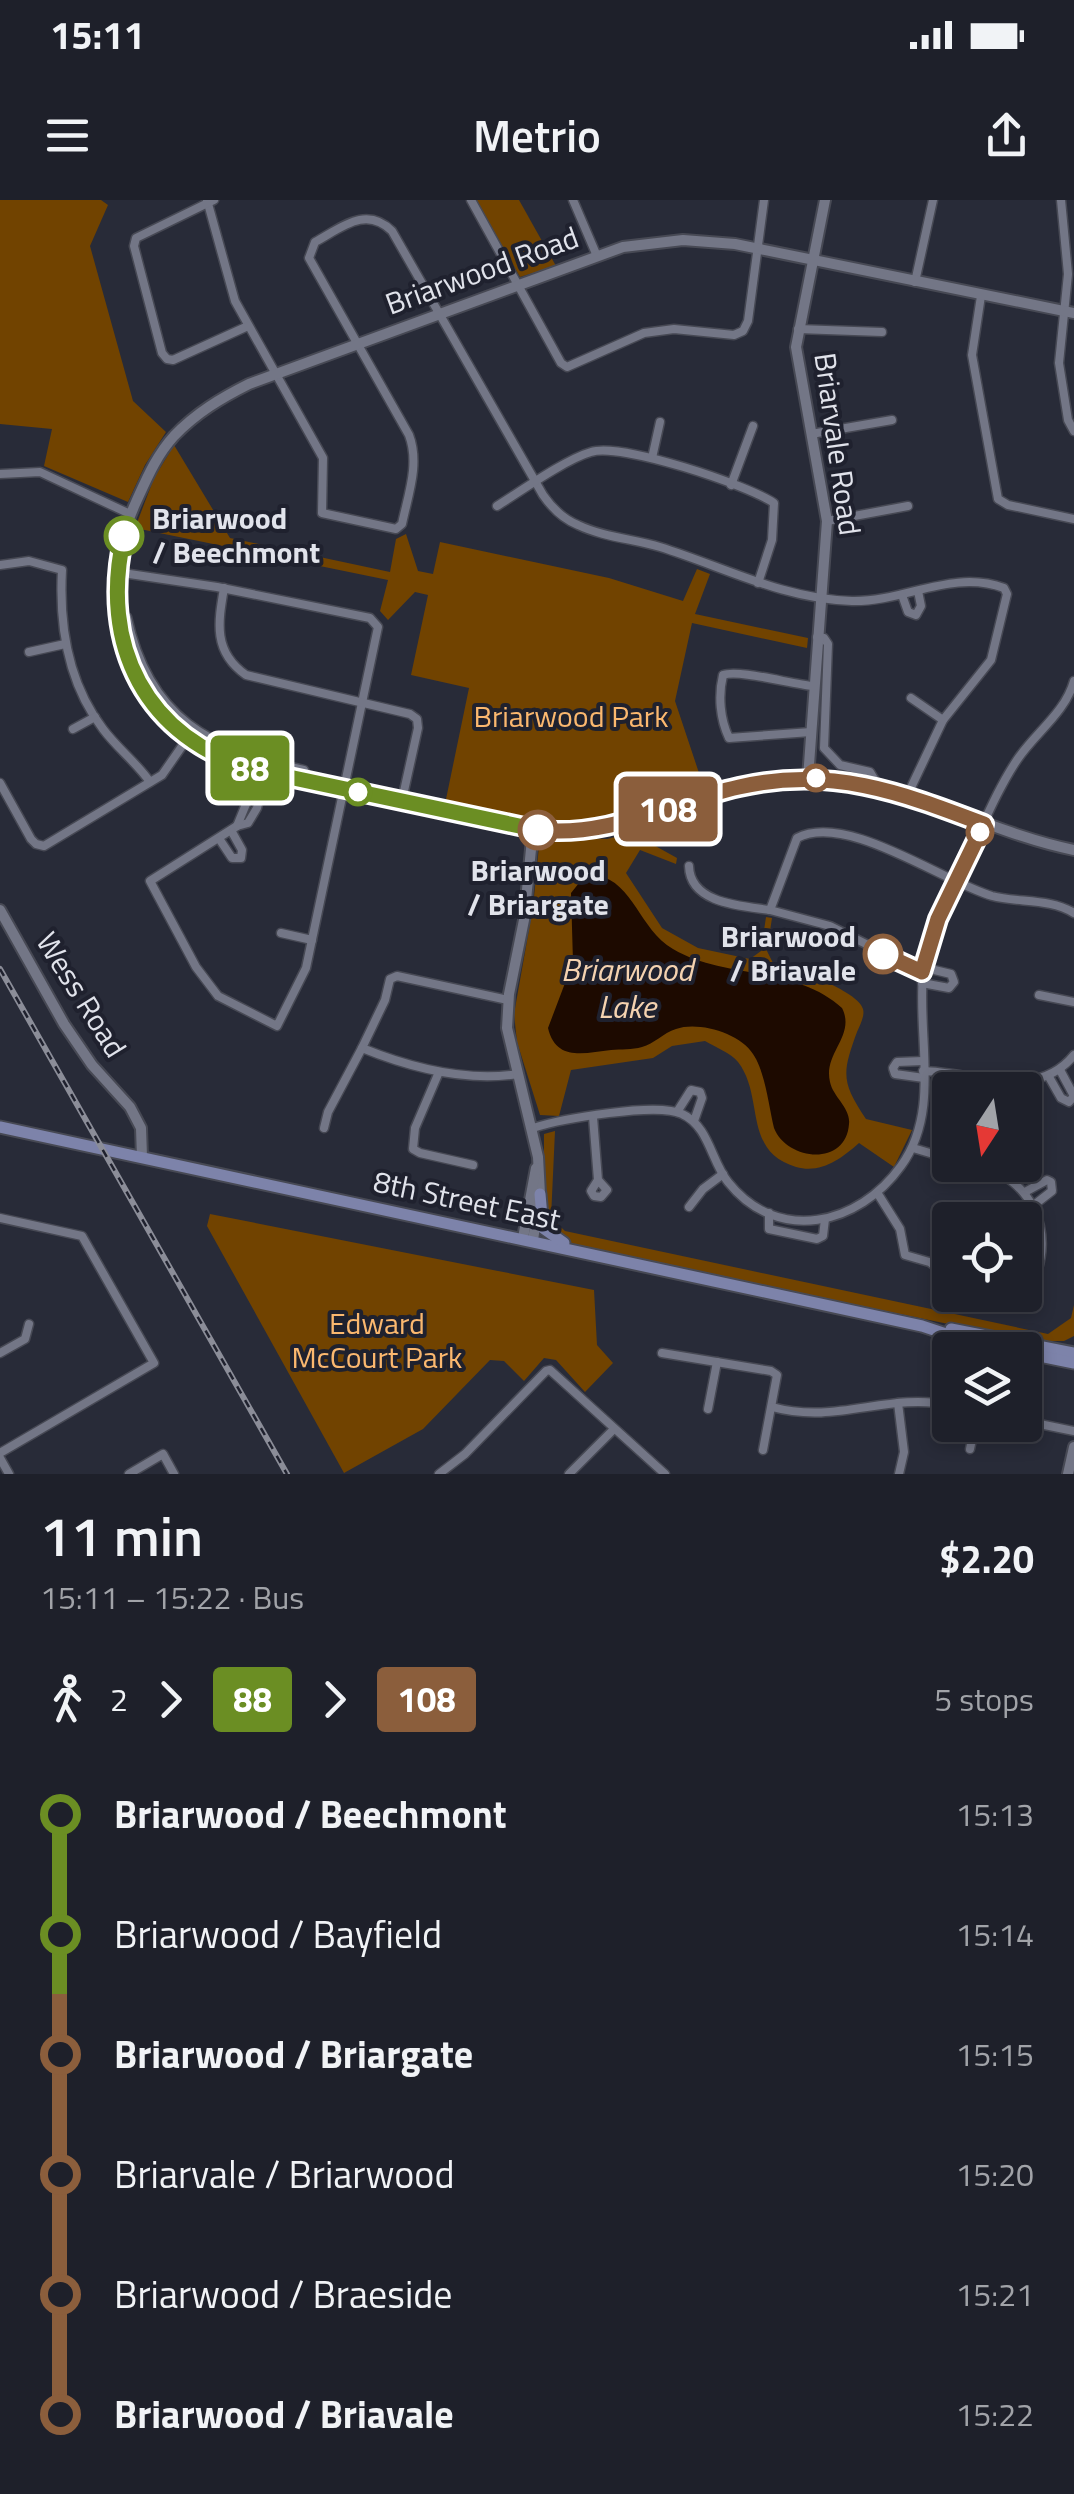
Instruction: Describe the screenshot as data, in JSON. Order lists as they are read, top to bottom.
{
  "streets": {
    "main road": ["8th Street East"],
    "street": ["Briarwood Road", "Briarvale Road", "Wess Road"]
  },
  "crossings": [
    ["Briarwood Road", "Briarvale Road"],
    ["Wess Road", "8th Street East"]
  ],
  "water": ["Briarwood Lake"],
  "parks": ["Briarwood Park", "Edward McCourt Park"],
  "places": ["Briarwood / Beechmont", "Briarwood / Briargate", "Briarwood / Briavale"],
  "lines": ["bus line 88", "bus line 108"],
  "north": "bottom",
  "page": {
    "status": "15:11",
    "header": "Metrio",
    "on_map": ["88", "108"],
    "heading": ["11 min", "15:11 – 15:22 · Bus", "$2.20"],
    "legs": [
      "2",
      "88",
      "108",
      "5 stops"
    ],
    "list": [
      {
        "name": "Briarwood / Beechmont",
        "value": "15:13"
      },
      {
        "name": "Briarwood / Bayfield",
        "value": "15:14"
      },
      {
        "name": "Briarwood / Briargate",
        "value": "15:15"
      },
      {
        "name": "Briarvale / Briarwood",
        "value": "15:20"
      },
      {
        "name": "Briarwood / Braeside",
        "value": "15:21"
      },
      {
        "name": "Briarwood / Briavale",
        "value": "15:22"
      }
    ]
  }
}
